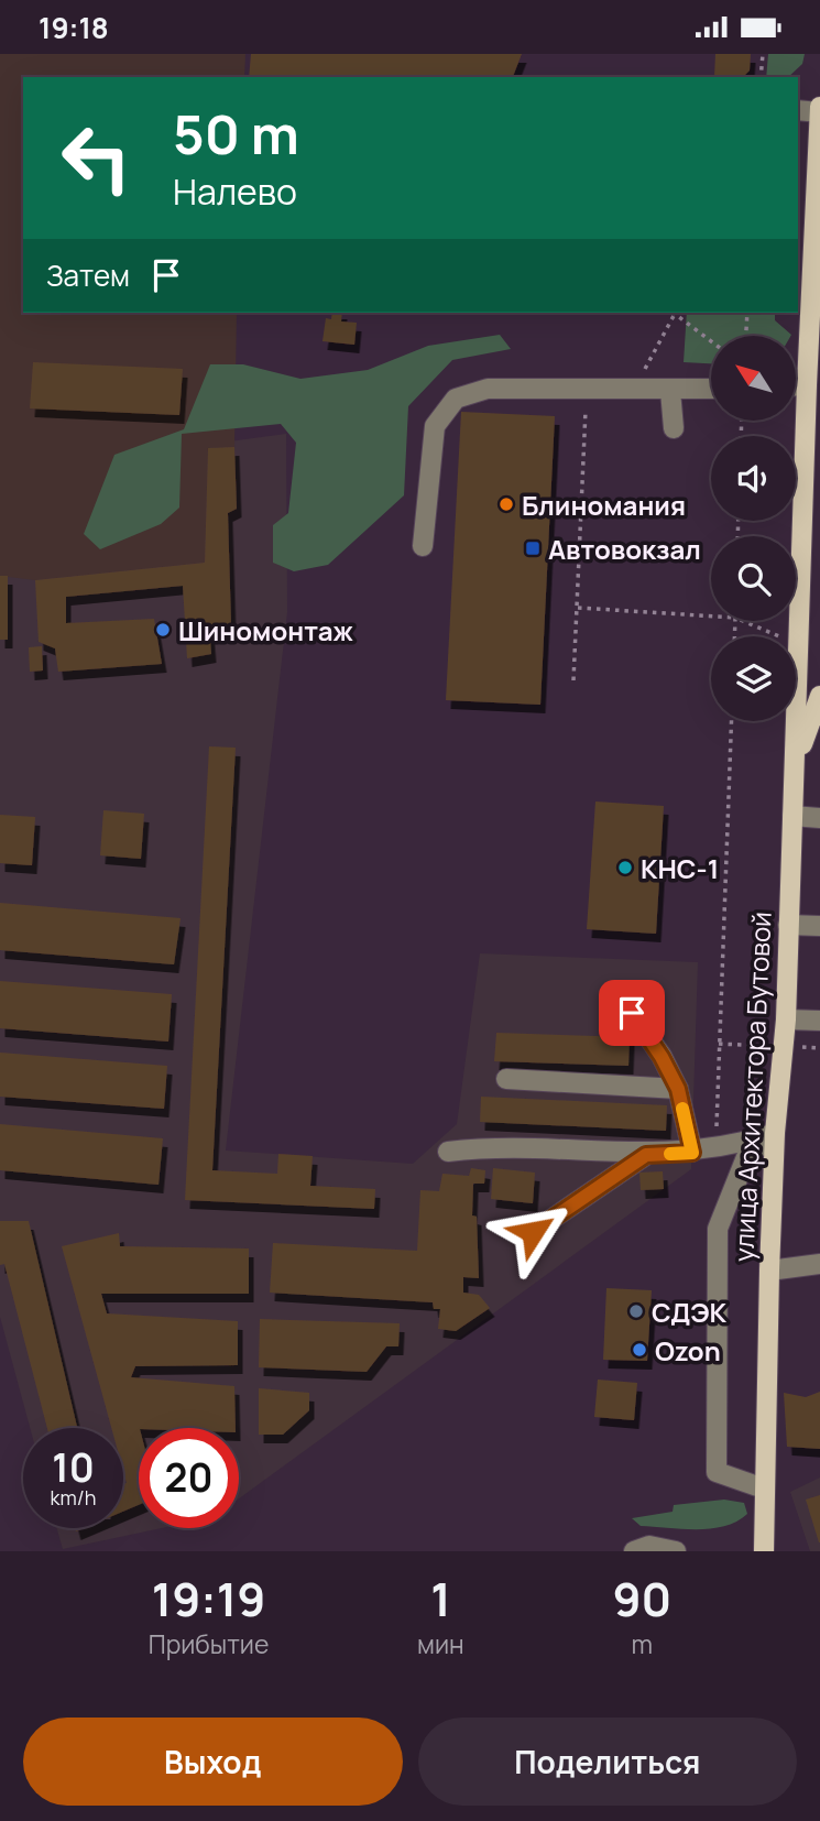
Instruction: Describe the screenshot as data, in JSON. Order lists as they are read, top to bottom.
{
  "streets": {
    "main road": ["улица Архитектора Бутовой"]
  },
  "places": {
    "other": [
      "Блиномания",
      "Шиномонтаж",
      "КНС-1",
      "СДЭК",
      "Ozon"
    ],
    "transit": ["Автовокзал"]
  },
  "north": "top left",
  "page": {
    "status": "19:18",
    "turn": ["50 m", "Налево"],
    "then": "Затем",
    "speed": "10 km/h",
    "limit": "20",
    "eta": [
      "19:19",
      "Прибытие",
      "1",
      "мин",
      "90",
      "m"
    ],
    "buttons": ["Выход", "Поделиться"]
  }
}
